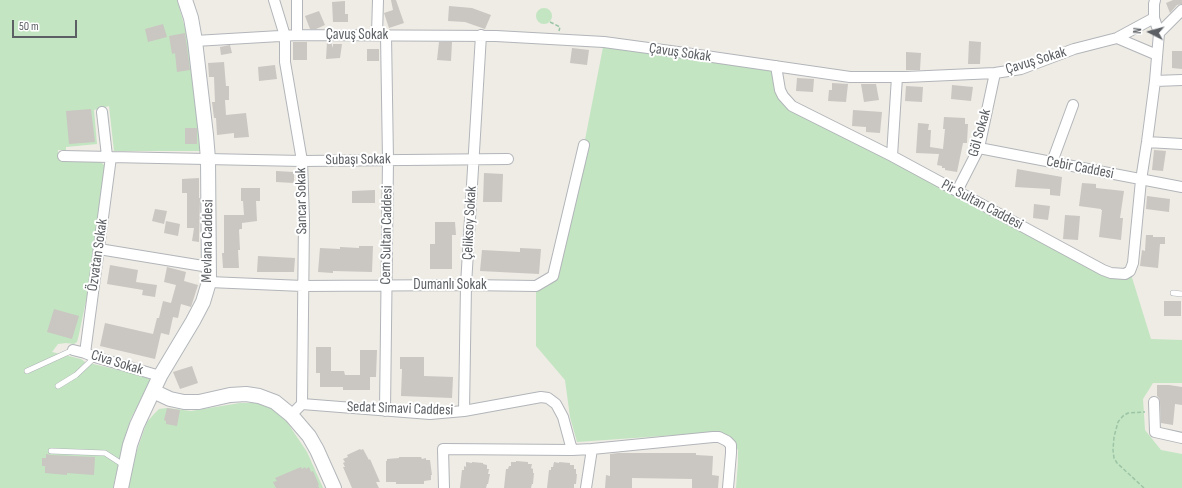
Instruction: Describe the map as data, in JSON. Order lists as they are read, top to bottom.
{
  "streets": {
    "street": [
      "Çavuş Sokak",
      "Göl Sokak",
      "Subaşı Sokak",
      "Cebir Caddesi",
      "Sancar Sokak",
      "Pir Sultan Caddesi",
      "Çeliksoy Sokak",
      "Cem Sultan Caddesi",
      "Mevlana Caddesi",
      "Özvatan Sokak",
      "Dumanlı Sokak",
      "Civa Sokak",
      "Sedat Simavi Caddesi"
    ]
  },
  "crossings": [
    ["Çavuş Sokak", "Göl Sokak"],
    ["Çavuş Sokak", "Sancar Sokak"],
    ["Çavuş Sokak", "Pir Sultan Caddesi"],
    ["Çavuş Sokak", "Çeliksoy Sokak"],
    ["Çavuş Sokak", "Cem Sultan Caddesi"],
    ["Çavuş Sokak", "Mevlana Caddesi"],
    ["Göl Sokak", "Cebir Caddesi"],
    ["Göl Sokak", "Pir Sultan Caddesi"],
    ["Subaşı Sokak", "Sancar Sokak"],
    ["Subaşı Sokak", "Çeliksoy Sokak"],
    ["Subaşı Sokak", "Cem Sultan Caddesi"],
    ["Subaşı Sokak", "Mevlana Caddesi"],
    ["Subaşı Sokak", "Özvatan Sokak"],
    ["Cebir Caddesi", "Pir Sultan Caddesi"],
    ["Sancar Sokak", "Dumanlı Sokak"],
    ["Sancar Sokak", "Sedat Simavi Caddesi"],
    ["Çeliksoy Sokak", "Dumanlı Sokak"],
    ["Çeliksoy Sokak", "Sedat Simavi Caddesi"],
    ["Cem Sultan Caddesi", "Dumanlı Sokak"],
    ["Cem Sultan Caddesi", "Sedat Simavi Caddesi"],
    ["Mevlana Caddesi", "Dumanlı Sokak"],
    ["Mevlana Caddesi", "Civa Sokak"],
    ["Özvatan Sokak", "Civa Sokak"]
  ],
  "scale_bar": "50 m",
  "north": "left"
}
